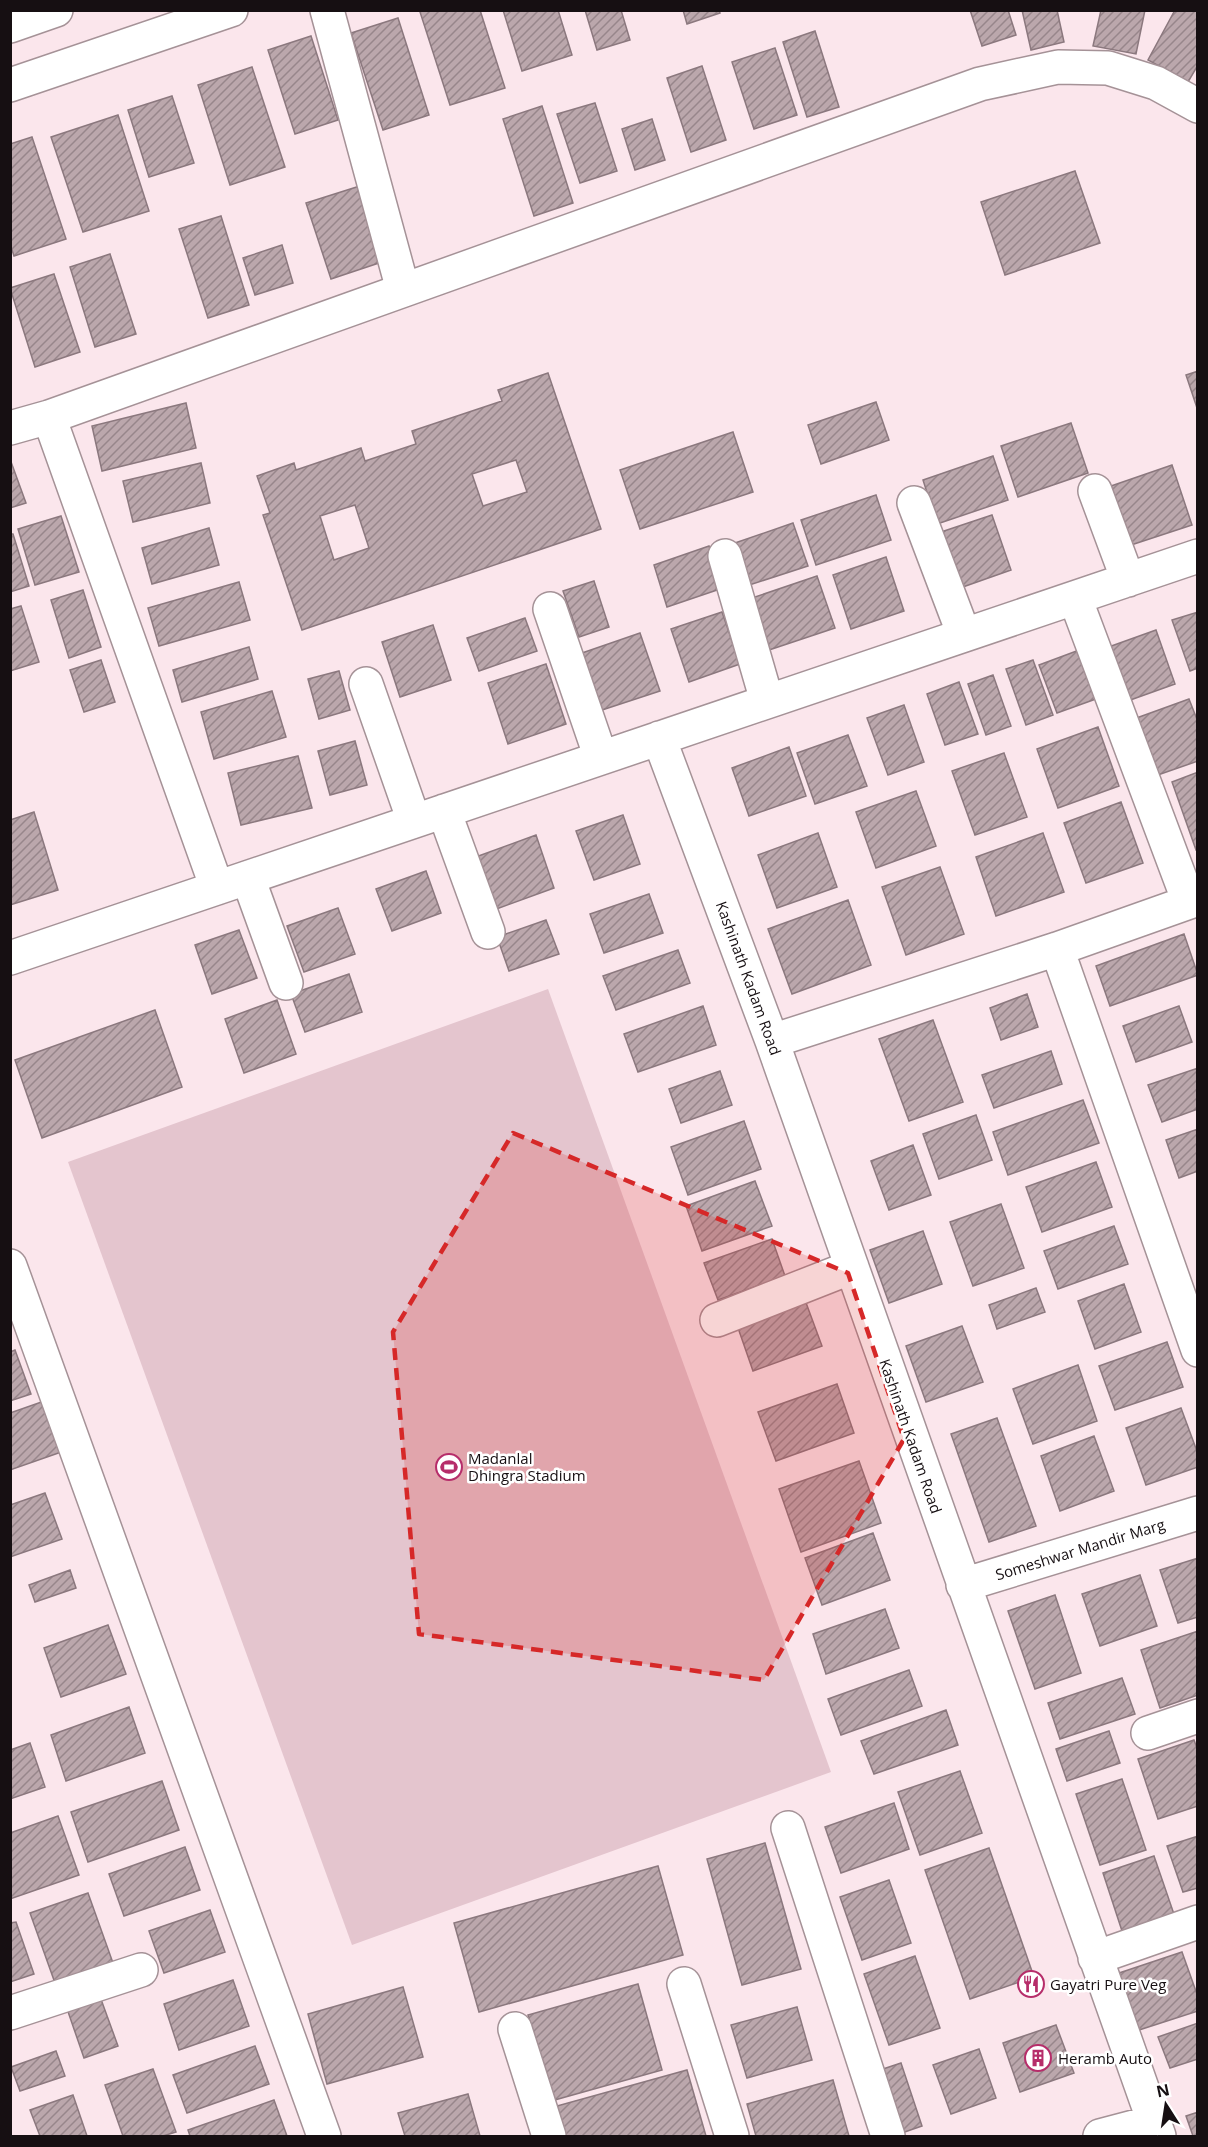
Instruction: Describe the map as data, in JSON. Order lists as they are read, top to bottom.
{
  "streets": {
    "street": ["Kashinath Kadam Road", "Someshwar Mandir Marg"]
  },
  "crossings": [
    ["Kashinath Kadam Road", "Someshwar Mandir Marg"]
  ],
  "places": {
    "sports": ["Madanlal Dhingra Stadium"],
    "restaurant": ["Gayatri Pure Veg"],
    "building": ["Heramb Auto"]
  },
  "north": "top"
}
